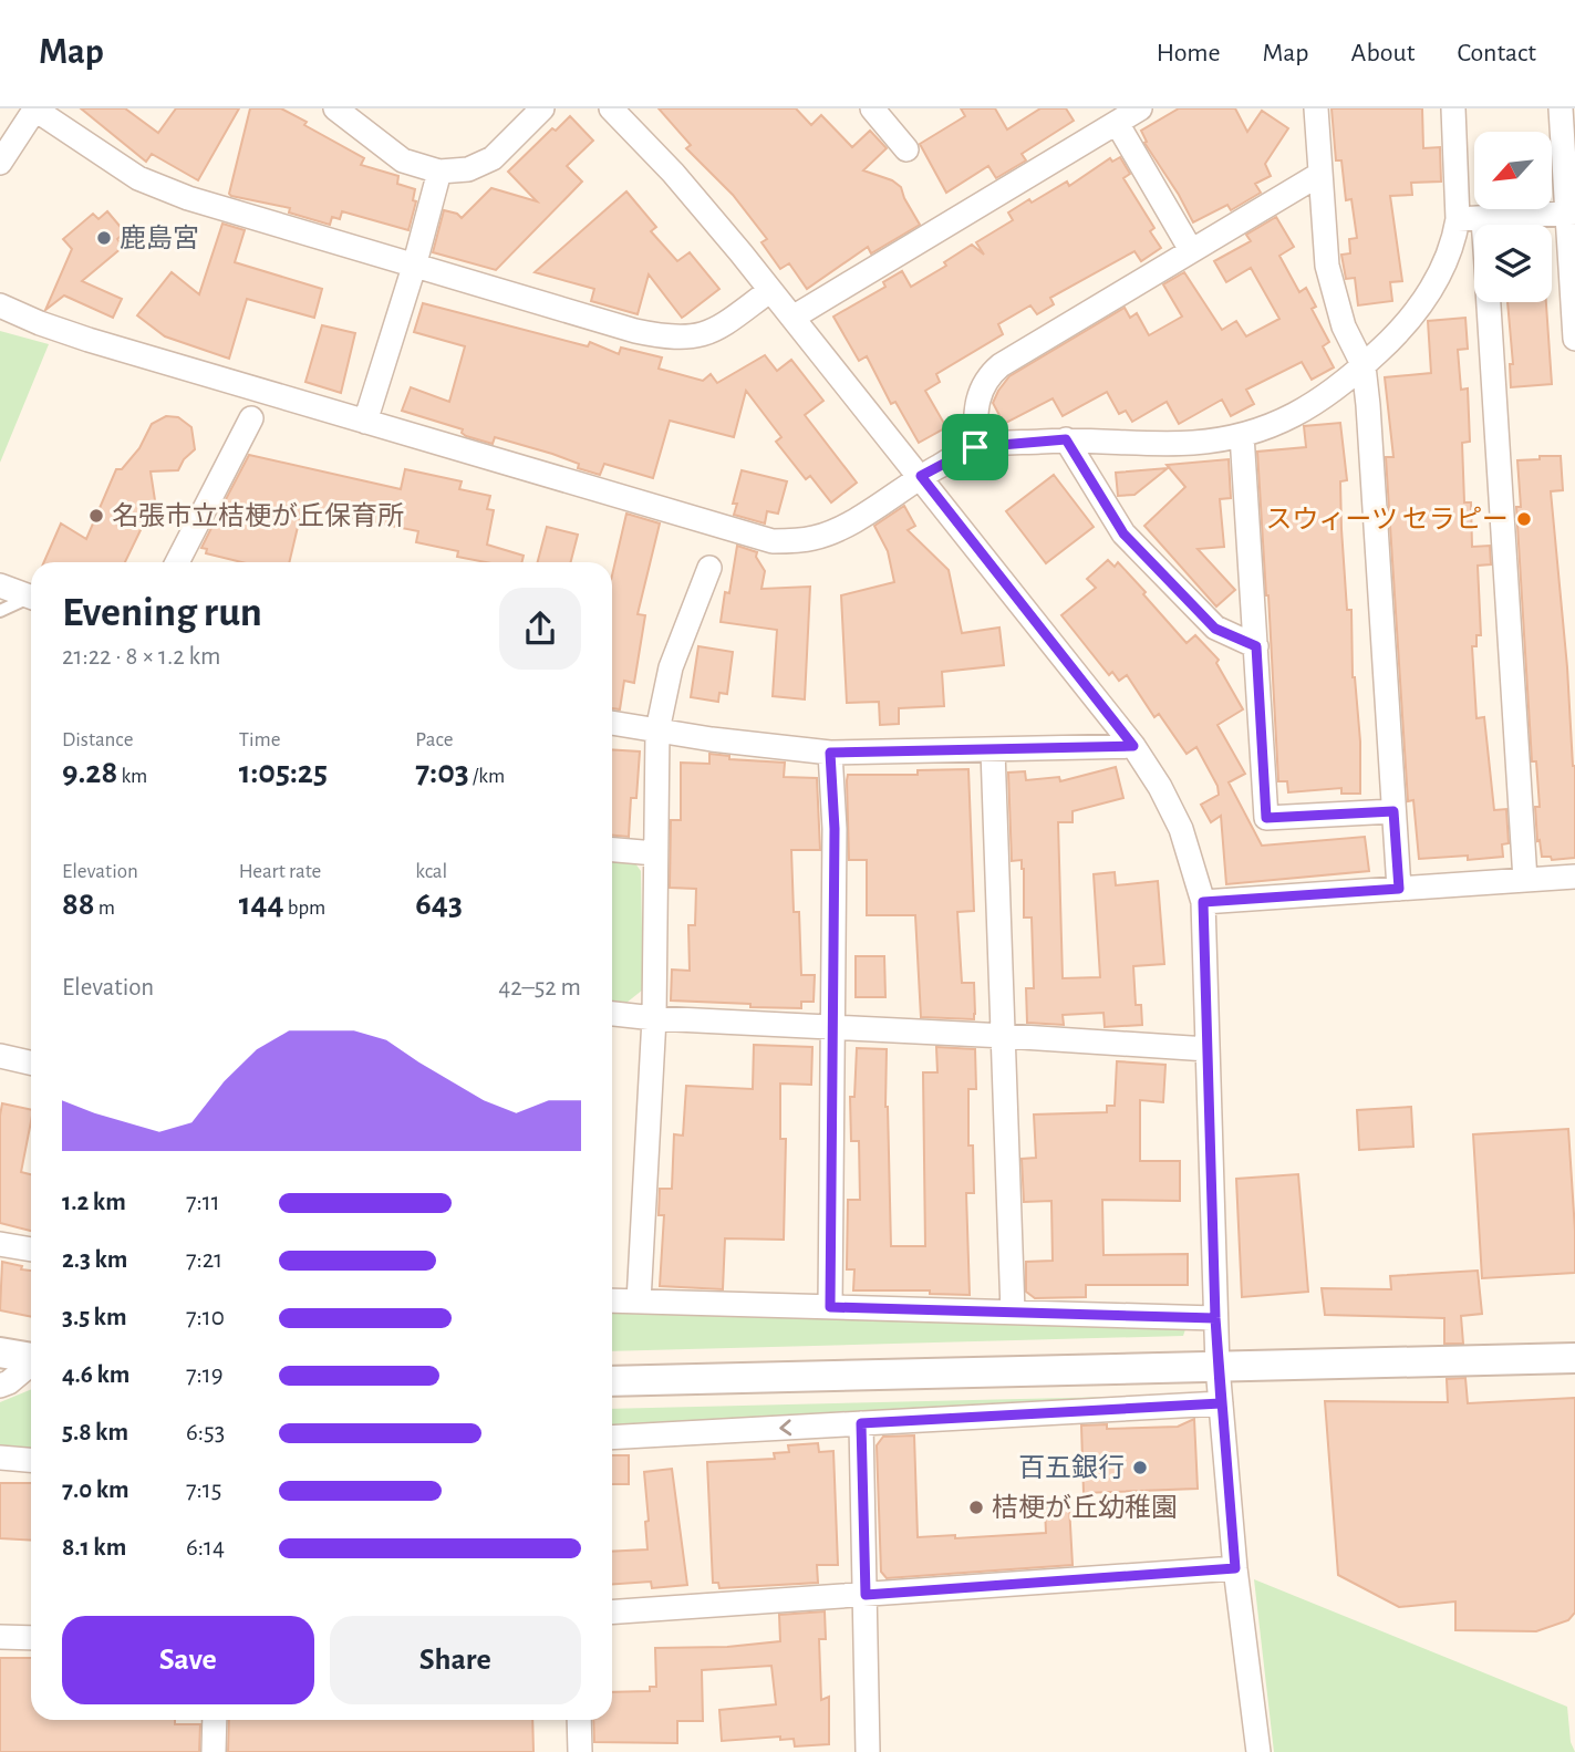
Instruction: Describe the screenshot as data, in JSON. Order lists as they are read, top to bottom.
{
  "places": [
    "鹿島宮",
    "名張市立桔梗が丘保育所",
    "スウィーツ セラピー",
    "百五銀行",
    "桔梗が丘幼稚園"
  ],
  "north": "bottom left",
  "page": {
    "header": "Map",
    "nav": [
      "Home",
      "Map",
      "About",
      "Contact"
    ],
    "heading": ["Evening run", "21:22 · 8 × 1.2 km"],
    "stats": [
      ["Distance", "9.28 km"],
      ["Time", "1:05:25"],
      ["Pace", "7:03 /km"],
      ["Elevation", "88 m"],
      ["Heart rate", "144 bpm"],
      ["kcal", "643"]
    ],
    "chart": ["Elevation", "42–52 m"],
    "list": [
      {
        "name": "1.2 km",
        "note": "7:11"
      },
      {
        "name": "2.3 km",
        "note": "7:21"
      },
      {
        "name": "3.5 km",
        "note": "7:10"
      },
      {
        "name": "4.6 km",
        "note": "7:19"
      },
      {
        "name": "5.8 km",
        "note": "6:53"
      },
      {
        "name": "7.0 km",
        "note": "7:15"
      },
      {
        "name": "8.1 km",
        "note": "6:14"
      }
    ],
    "buttons": ["Save", "Share"]
  }
}
